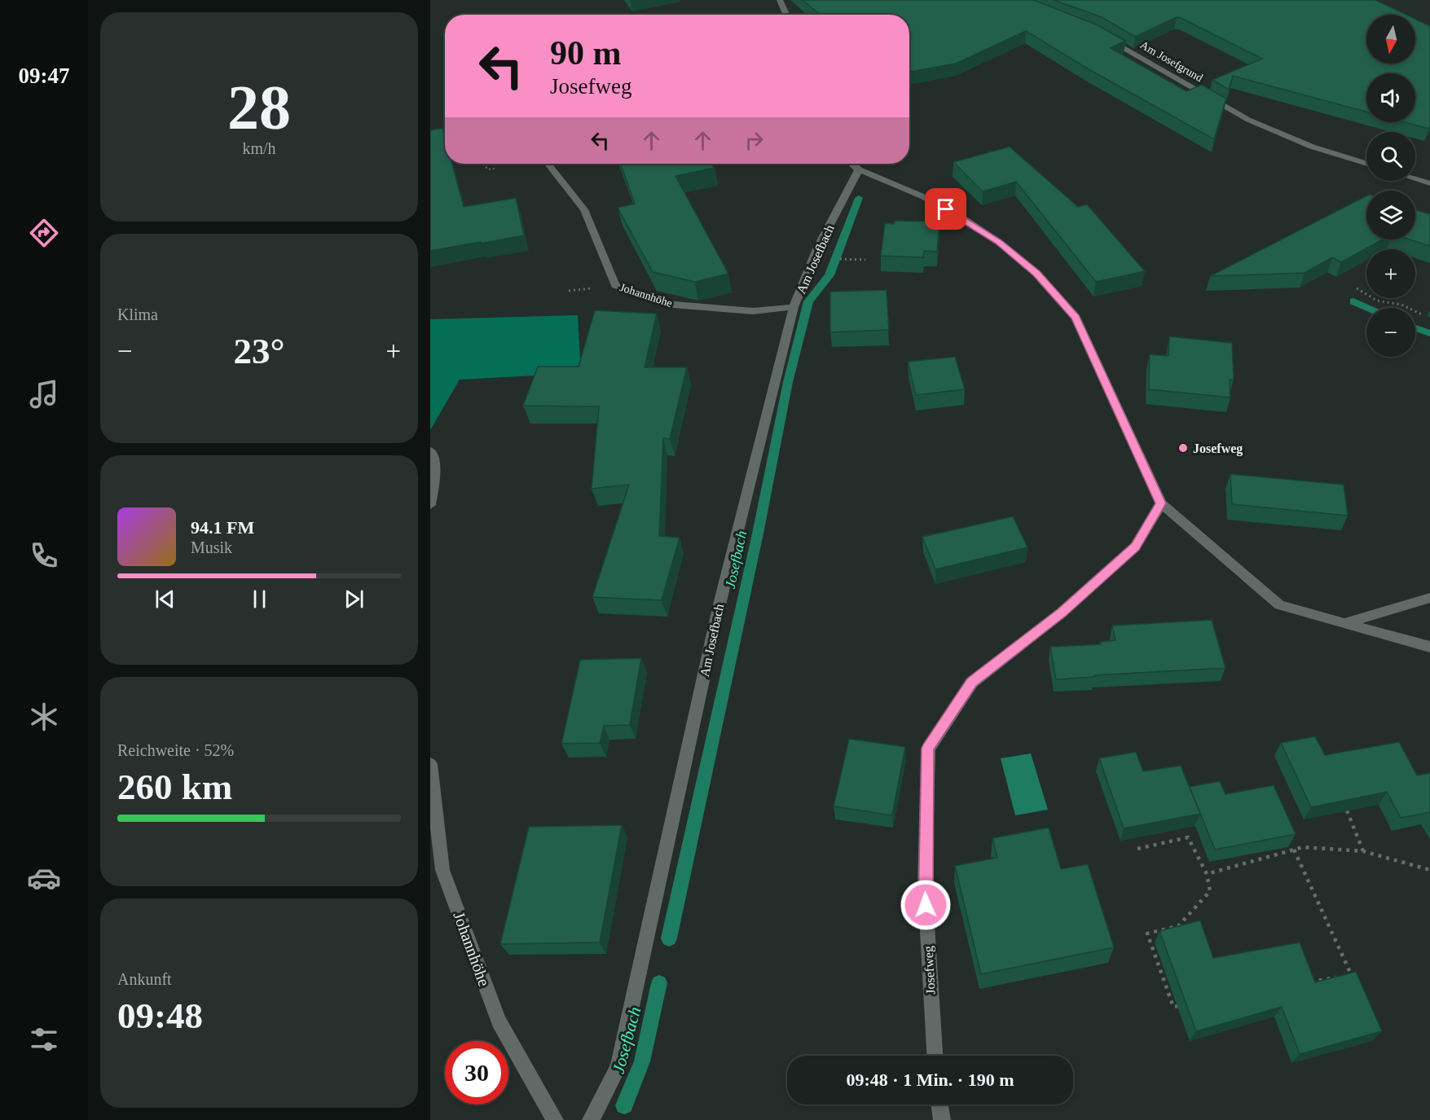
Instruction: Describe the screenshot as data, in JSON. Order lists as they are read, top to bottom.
{
  "streets": {
    "street": [
      "Am Josefgrund",
      "Am Josefbach",
      "Johannhöhe",
      "Josefweg"
    ]
  },
  "crossings": [
    ["Am Josefbach", "Johannhöhe"]
  ],
  "water": ["Josefbach"],
  "places": ["Josefweg"],
  "north": "bottom",
  "page": {
    "tabs": "09:47",
    "tile": [
      ["28", "km/h"],
      "Klima",
      ["Reichweite · 52%", "260 km"],
      ["Ankunft", "09:48"]
    ],
    "map_buttons": ["+", "−"],
    "turn": ["90 m", "Josefweg"],
    "heat": ["−", "23°", "+"],
    "song": ["94.1 FM", "Musik"],
    "limit": "30",
    "trip": "09:48 · 1 Min. · 190 m"
  }
}
